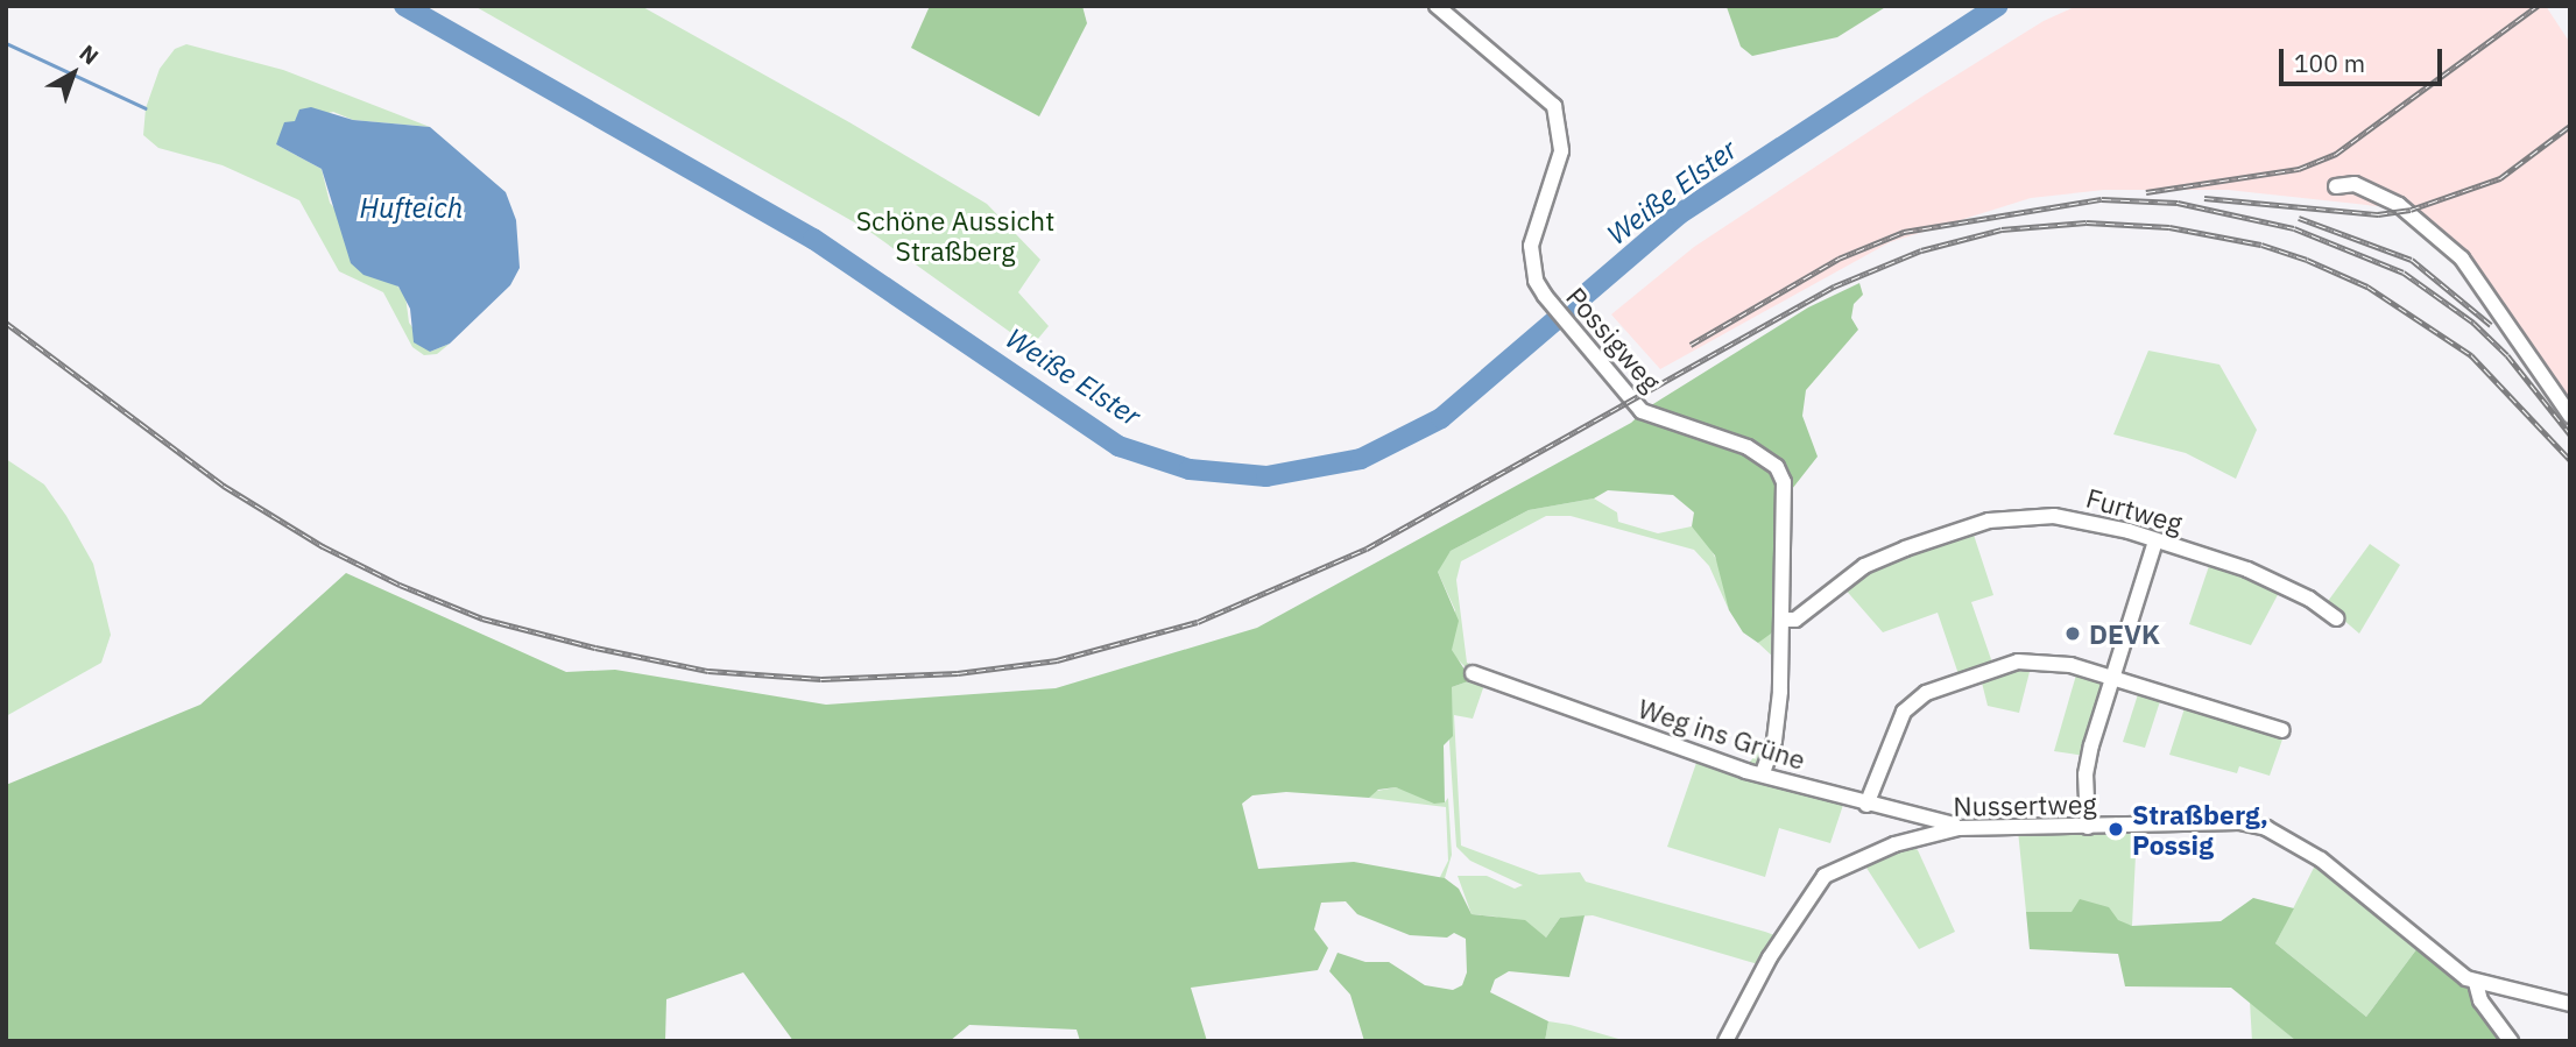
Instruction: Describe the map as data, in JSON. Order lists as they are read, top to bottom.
{
  "streets": {
    "street": [
      "Possigweg",
      "Furtweg",
      "Weg ins Grüne",
      "Nussertweg"
    ]
  },
  "crossings": [
    ["Possigweg", "Furtweg"],
    ["Possigweg", "Weg ins Grüne"],
    ["Weg ins Grüne", "Nussertweg"]
  ],
  "water": ["Weiße Elster", "Hufteich"],
  "parks": ["Schöne Aussicht Straßberg"],
  "places": ["DEVK", "Straßberg, Possig"],
  "scale_bar": "100 m",
  "north": "top right"
}
